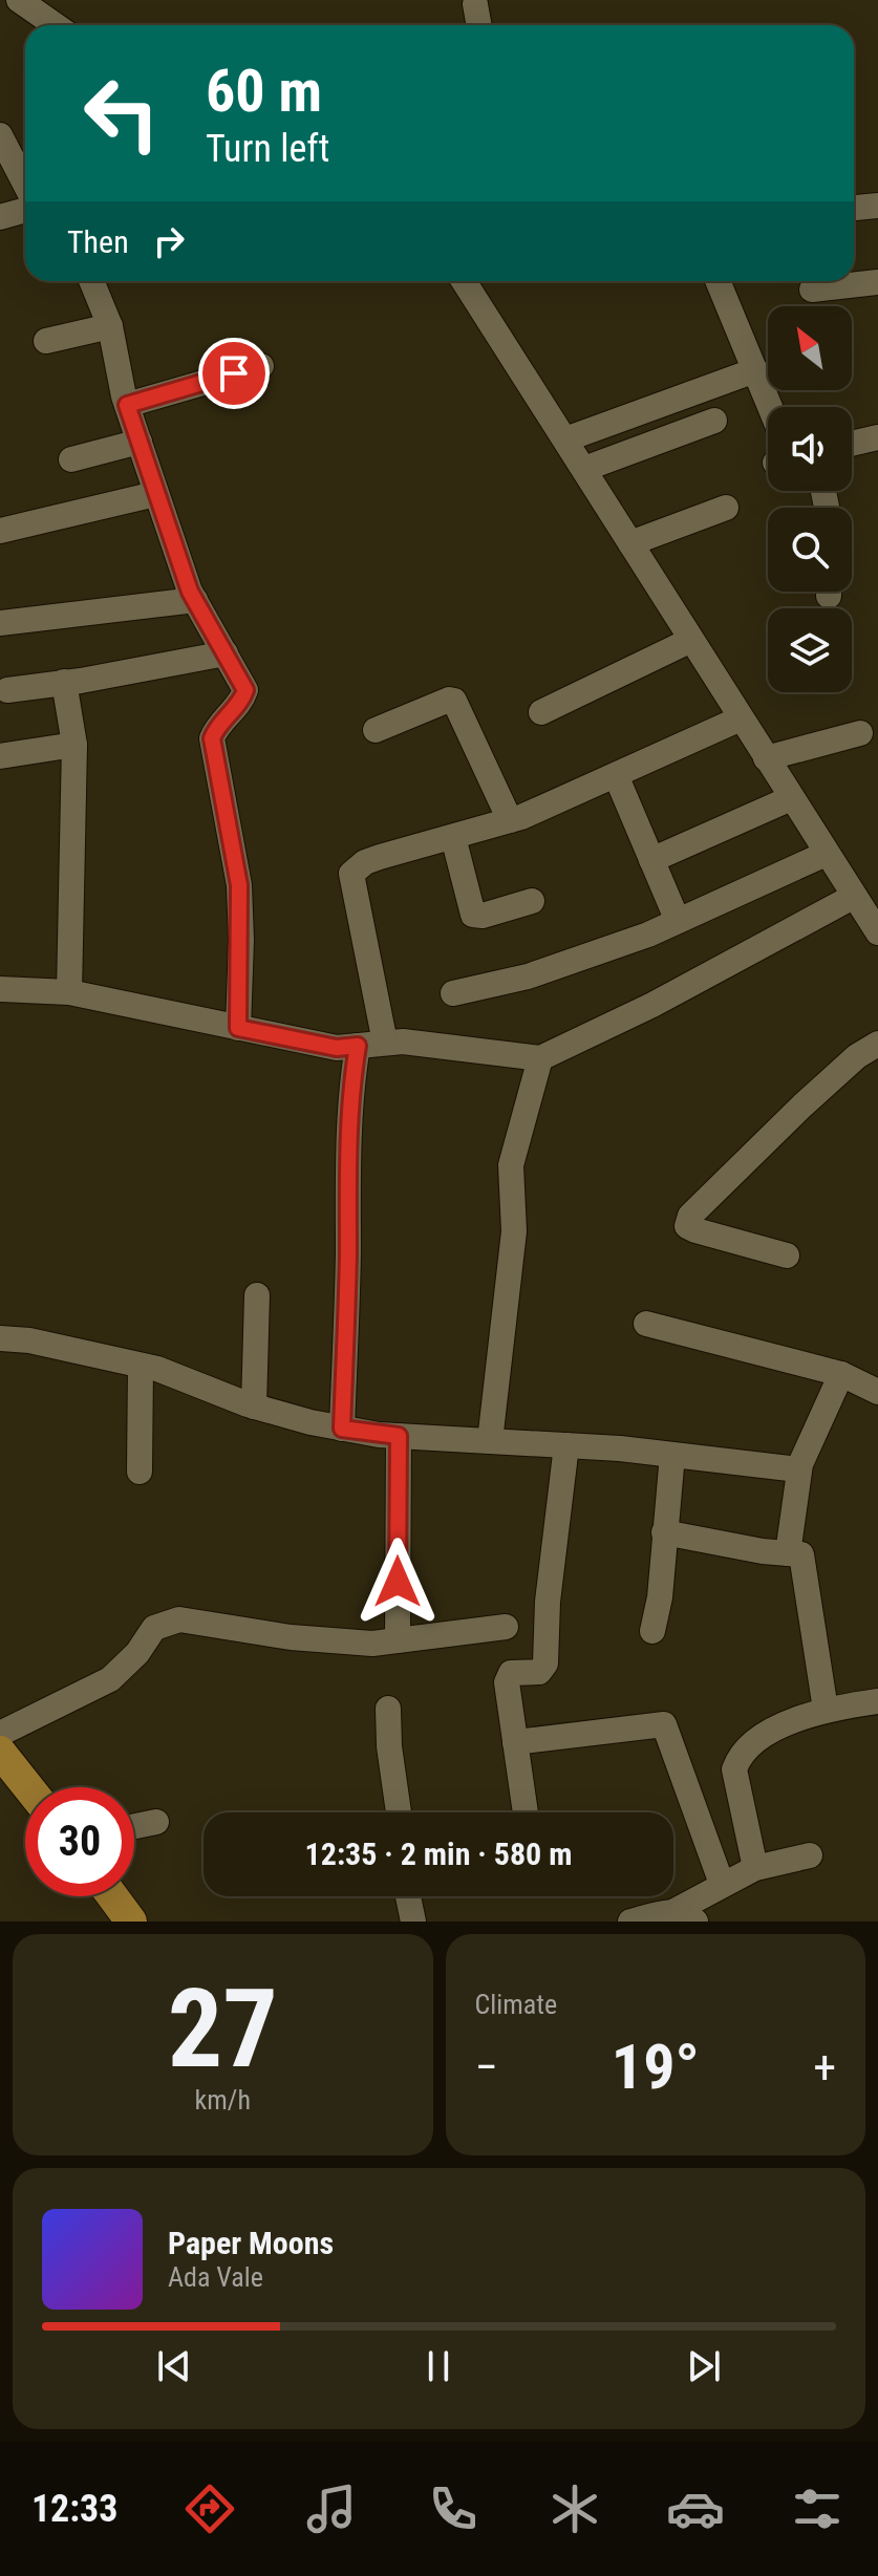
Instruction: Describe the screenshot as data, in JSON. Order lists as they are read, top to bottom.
{
  "north": "top left",
  "page": {
    "turn": ["60 m", "Turn left"],
    "then": "Then",
    "limit": "30",
    "trip": "12:35 · 2 min · 580 m",
    "tile": [
      ["27", "km/h"],
      "Climate"
    ],
    "heat": ["−", "19°", "+"],
    "song": ["Paper Moons", "Ada Vale"],
    "tabs": "12:33"
  }
}
